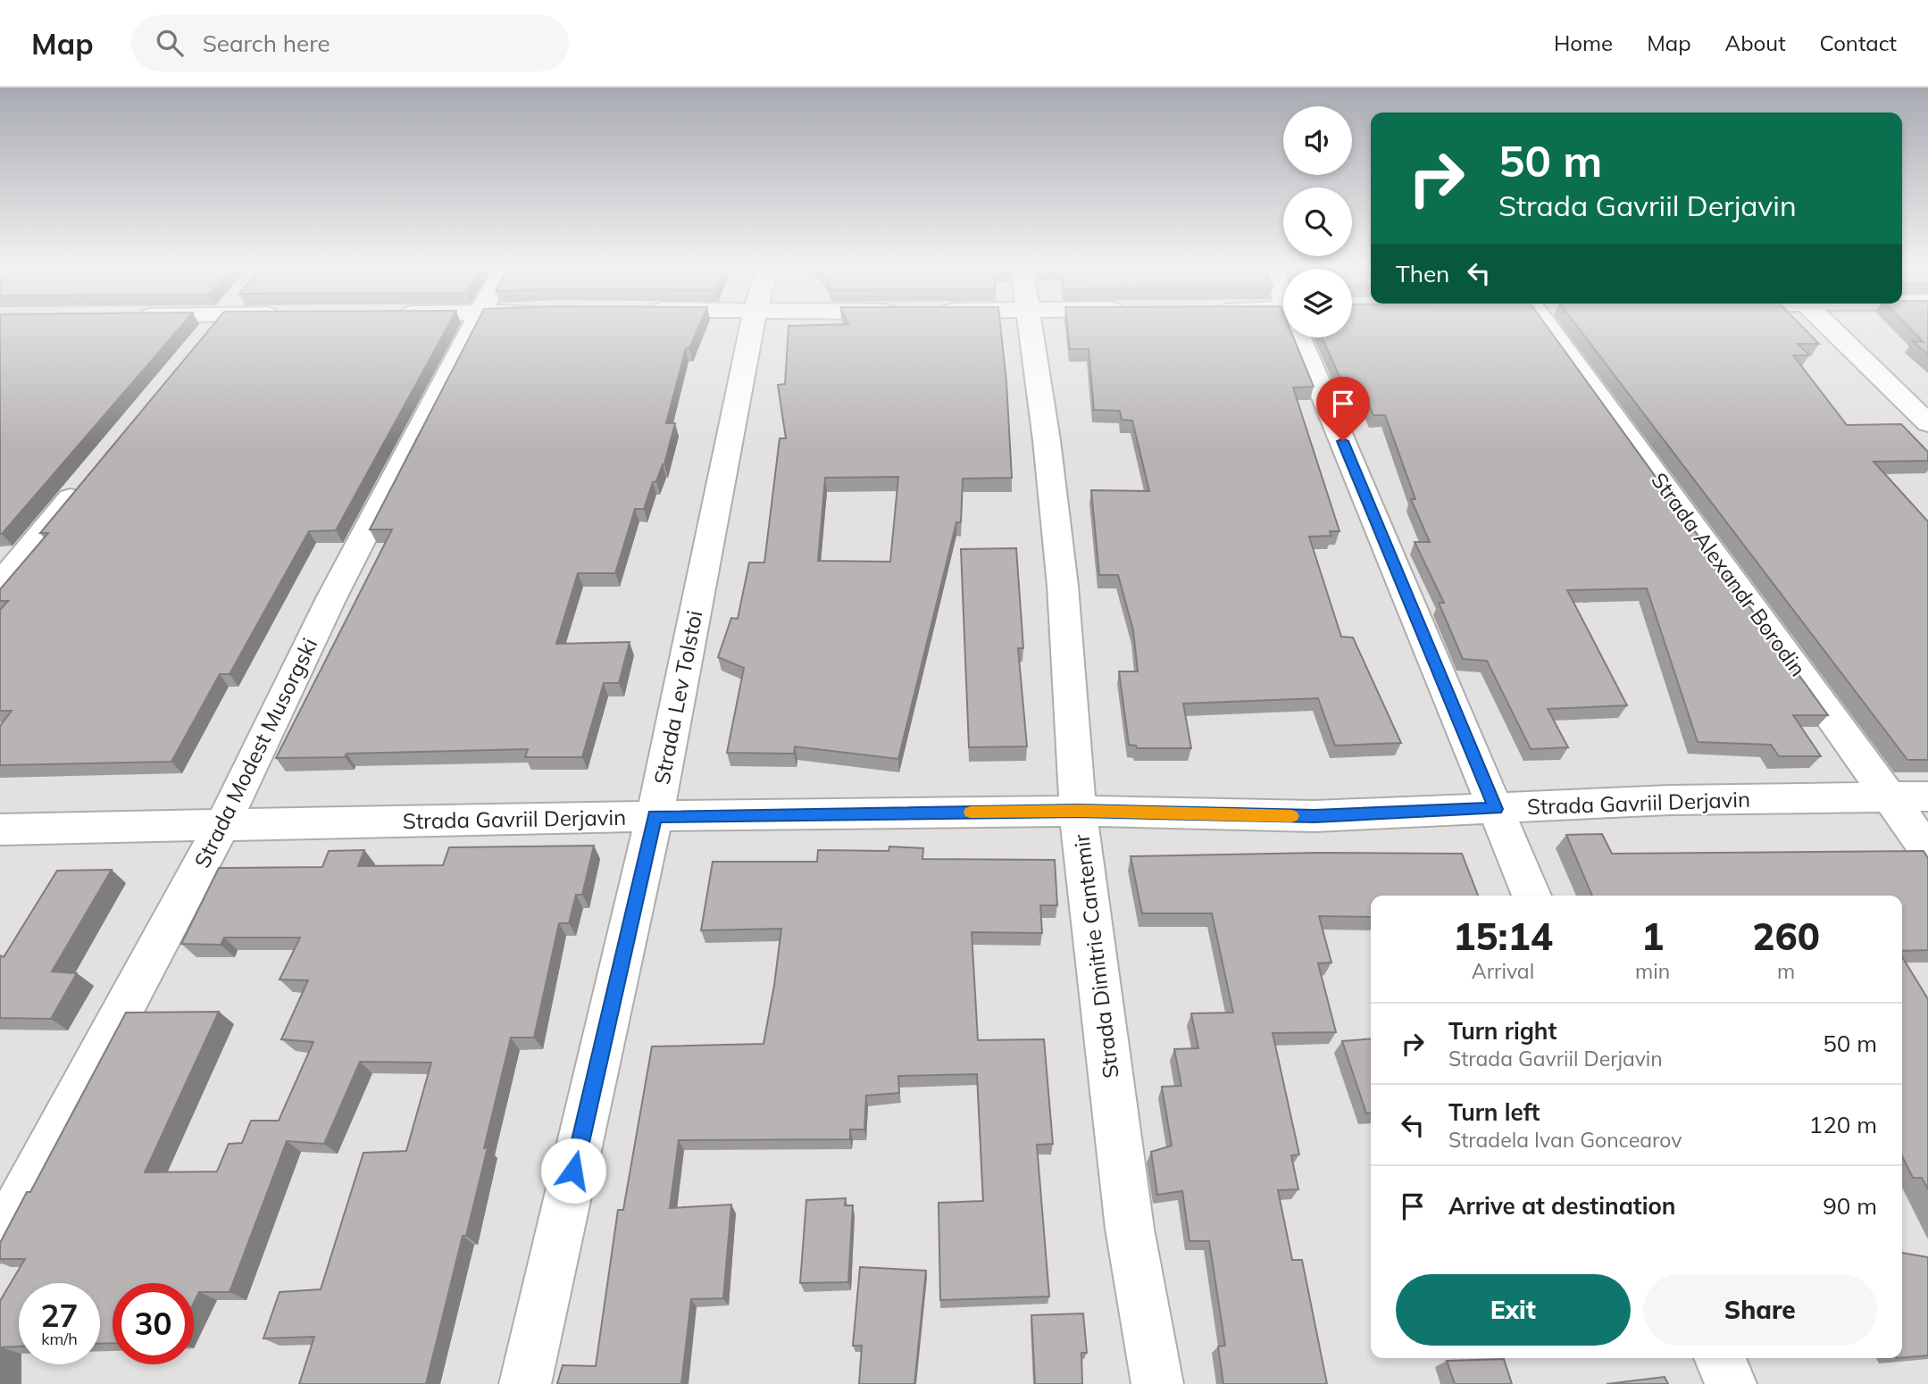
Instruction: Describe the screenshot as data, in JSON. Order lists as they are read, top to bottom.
{
  "streets": {
    "street": [
      "Strada Alexandr Borodin",
      "Strada Lev Tolstoi",
      "Strada Modest Musorgski",
      "Strada Gavriil Derjavin",
      "Strada Dimitrie Cantemir"
    ]
  },
  "crossings": [
    ["Strada Alexandr Borodin", "Strada Gavriil Derjavin"],
    ["Strada Lev Tolstoi", "Strada Gavriil Derjavin"],
    ["Strada Modest Musorgski", "Strada Gavriil Derjavin"],
    ["Strada Gavriil Derjavin", "Strada Dimitrie Cantemir"]
  ],
  "page": {
    "header": "Map",
    "search": "Search here",
    "nav": [
      "Home",
      "Map",
      "About",
      "Contact"
    ],
    "turn": ["50 m", "Strada Gavriil Derjavin"],
    "then": "Then",
    "eta": [
      "15:14",
      "Arrival",
      "1",
      "min",
      "260",
      "m"
    ],
    "list": [
      {
        "name": "Turn right",
        "note": "Strada Gavriil Derjavin",
        "value": "50 m"
      },
      {
        "name": "Turn left",
        "note": "Stradela Ivan Goncearov",
        "value": "120 m"
      },
      {
        "name": "Arrive at destination",
        "value": "90 m"
      }
    ],
    "buttons": ["Exit", "Share"],
    "speed": "27 km/h",
    "limit": "30"
  }
}
